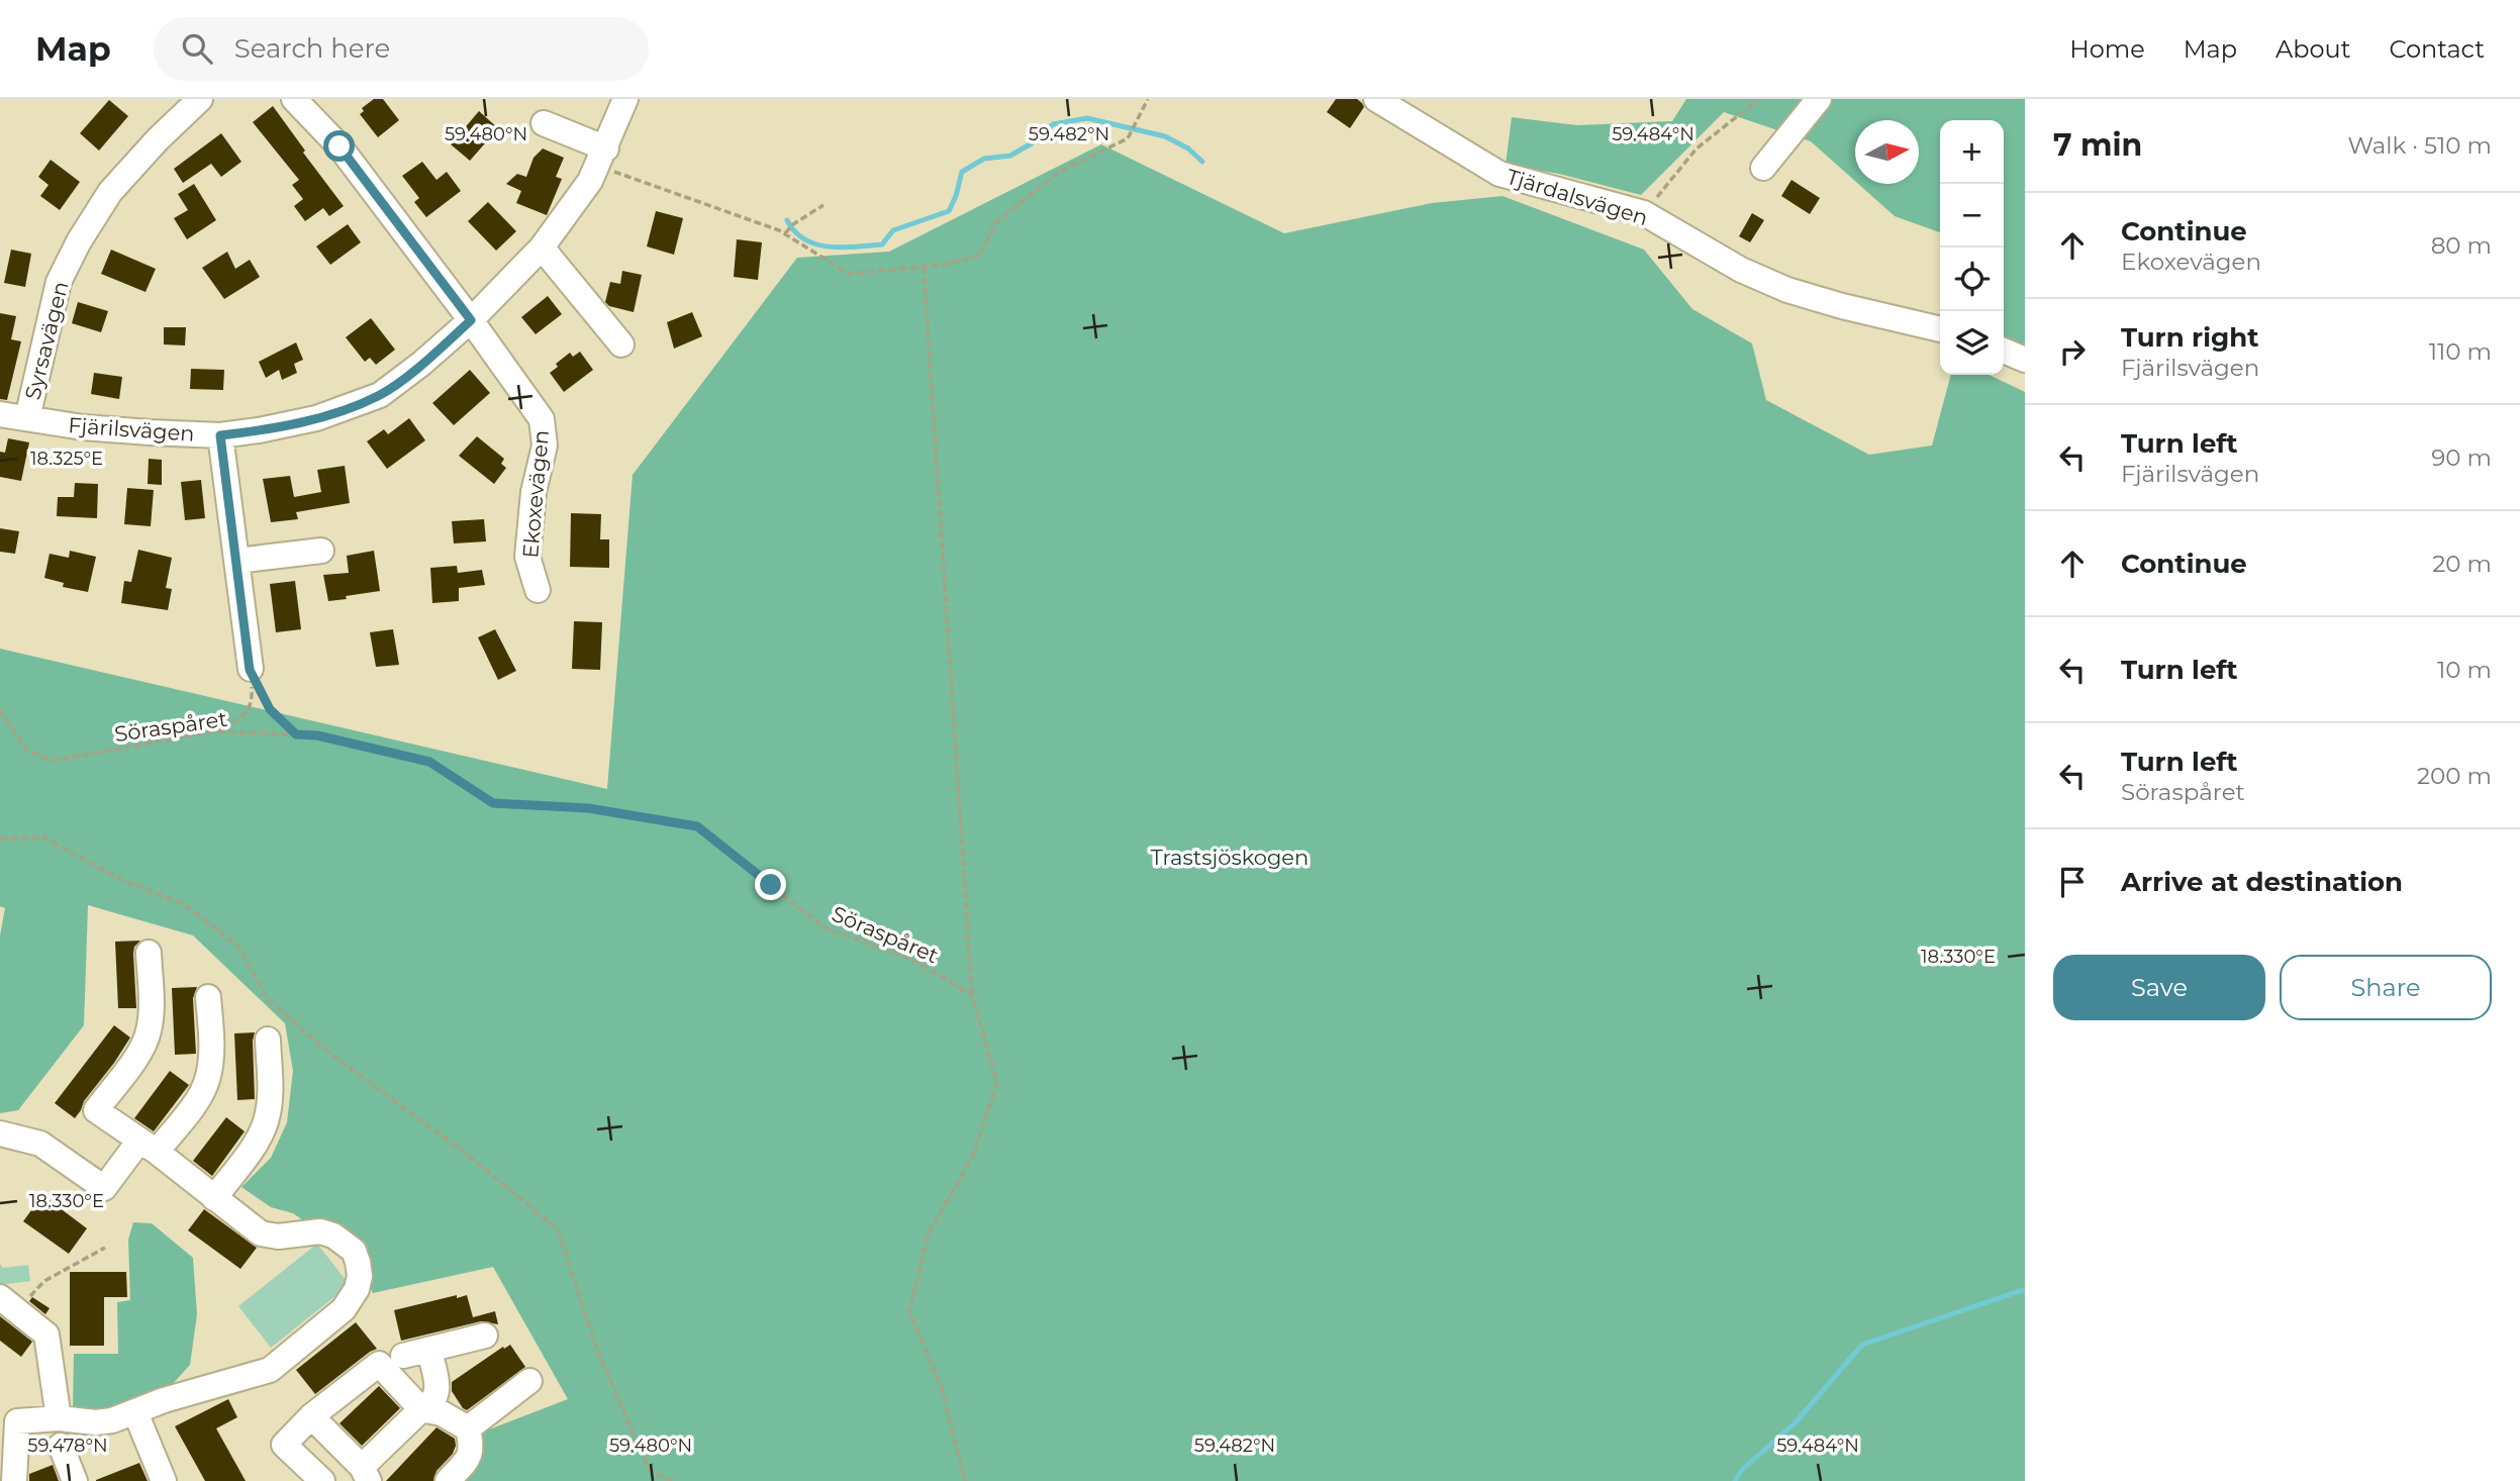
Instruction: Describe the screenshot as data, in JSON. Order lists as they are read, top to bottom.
{
  "streets": {
    "street": [
      "Tjärdalsvägen",
      "Syrsavägen",
      "Fjärilsvägen",
      "Ekoxevägen"
    ],
    "path": ["Söraspåret"]
  },
  "crossings": [
    ["Syrsavägen", "Fjärilsvägen"],
    ["Fjärilsvägen", "Ekoxevägen"]
  ],
  "parks": ["Trastsjöskogen"],
  "north": "right",
  "page": {
    "header": "Map",
    "search": "Search here",
    "nav": [
      "Home",
      "Map",
      "About",
      "Contact"
    ],
    "heading": ["7 min", "Walk · 510 m"],
    "map_buttons": ["+", "−"],
    "list": [
      ["Continue", "Ekoxevägen", "80 m"],
      ["Turn right", "Fjärilsvägen", "110 m"],
      ["Turn left", "Fjärilsvägen", "90 m"],
      ["Continue", "20 m"],
      ["Turn left", "10 m"],
      ["Turn left", "Söraspåret", "200 m"],
      "Arrive at destination"
    ],
    "buttons": ["Save", "Share"]
  },
  "coordinates": [
    "59.480°N",
    "59.482°N",
    "59.484°N",
    "18.325°E",
    "18.330°E",
    "59.478°N"
  ]
}
